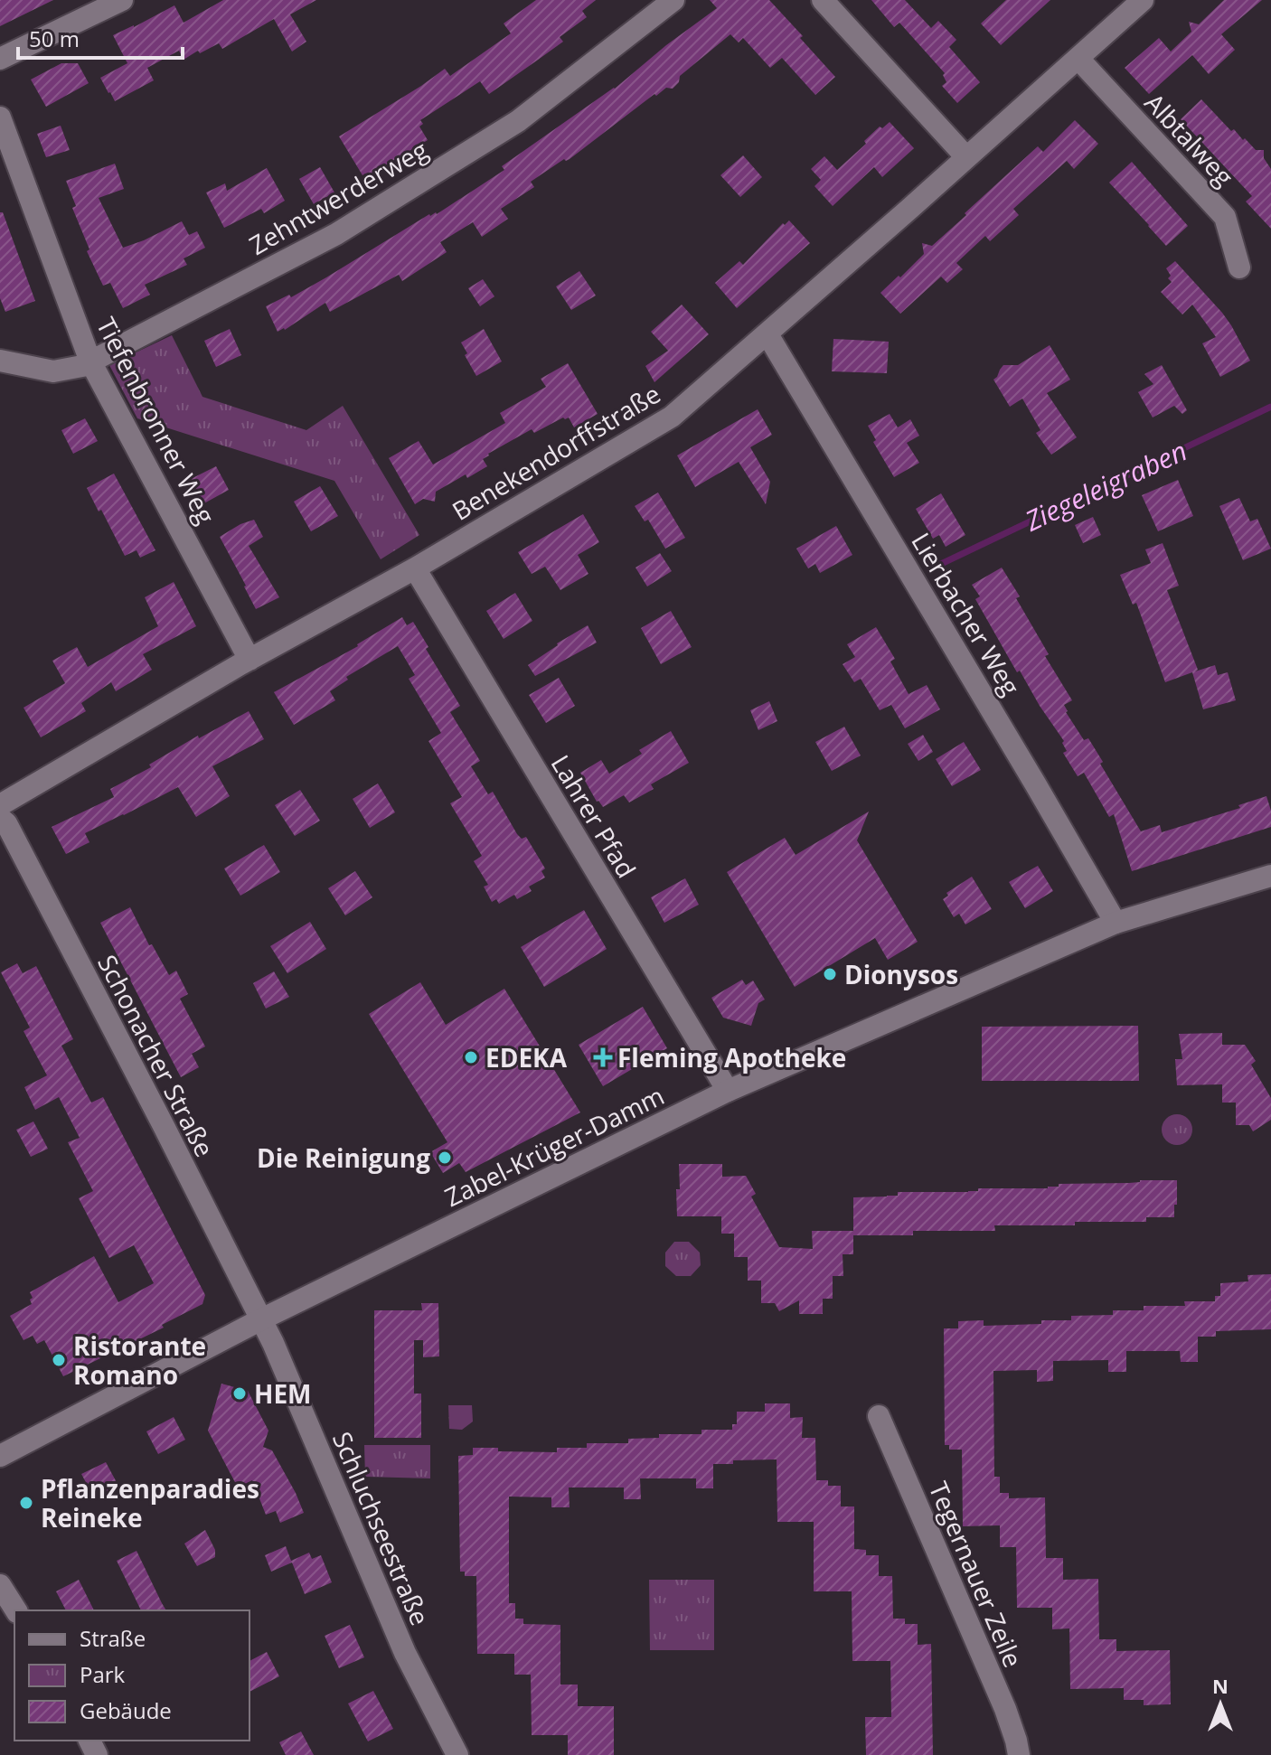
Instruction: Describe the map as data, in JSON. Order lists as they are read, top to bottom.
{
  "streets": {
    "street": [
      "Albtalweg",
      "Zehntwerderweg",
      "Tiefenbronner Weg",
      "Benekendorffstraße",
      "Lierbacher Weg",
      "Lahrer Pfad",
      "Schonacher Straße",
      "Zabel-Krüger-Damm",
      "Schluchseestraße",
      "Tegernauer Zeile"
    ]
  },
  "crossings": [
    ["Albtalweg", "Benekendorffstraße"],
    ["Zehntwerderweg", "Tiefenbronner Weg"],
    ["Tiefenbronner Weg", "Benekendorffstraße"],
    ["Benekendorffstraße", "Lierbacher Weg"],
    ["Benekendorffstraße", "Lahrer Pfad"],
    ["Lierbacher Weg", "Zabel-Krüger-Damm"],
    ["Lahrer Pfad", "Zabel-Krüger-Damm"],
    ["Schonacher Straße", "Zabel-Krüger-Damm"],
    ["Schonacher Straße", "Schluchseestraße"],
    ["Zabel-Krüger-Damm", "Schluchseestraße"]
  ],
  "water": ["Ziegeleigraben"],
  "places": {
    "other": [
      "Dionysos",
      "EDEKA",
      "Die Reinigung",
      "Ristorante Romano",
      "HEM",
      "Pflanzenparadies Reineke"
    ],
    "health": ["Fleming Apotheke"]
  },
  "legend": ["Straße", "Park", "Gebäude"],
  "scale_bar": "50 m",
  "north": "top"
}
